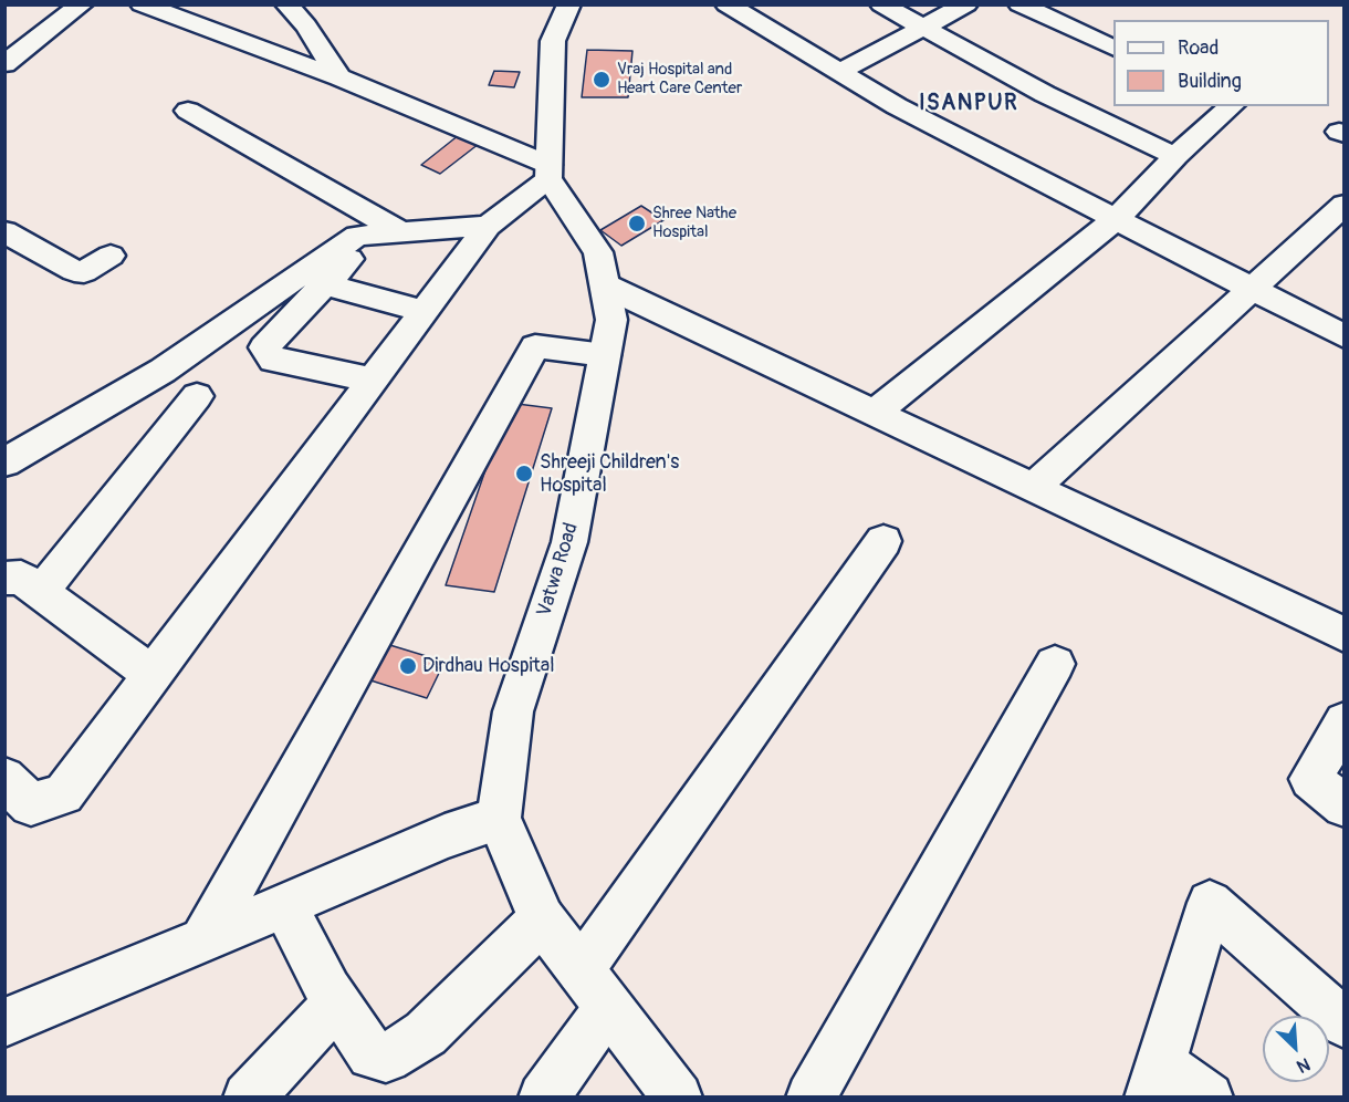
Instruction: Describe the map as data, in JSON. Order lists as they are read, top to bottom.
{
  "streets": {
    "street": ["Vatwa Road"]
  },
  "districts": ["ISANPUR"],
  "places": [
    "Vraj Hospital and Heart Care Center",
    "Shree Nathe Hospital",
    "Shreeji Children's Hospital",
    "Dirdhau Hospital"
  ],
  "legend": ["Road", "Building"],
  "north": "bottom right"
}
